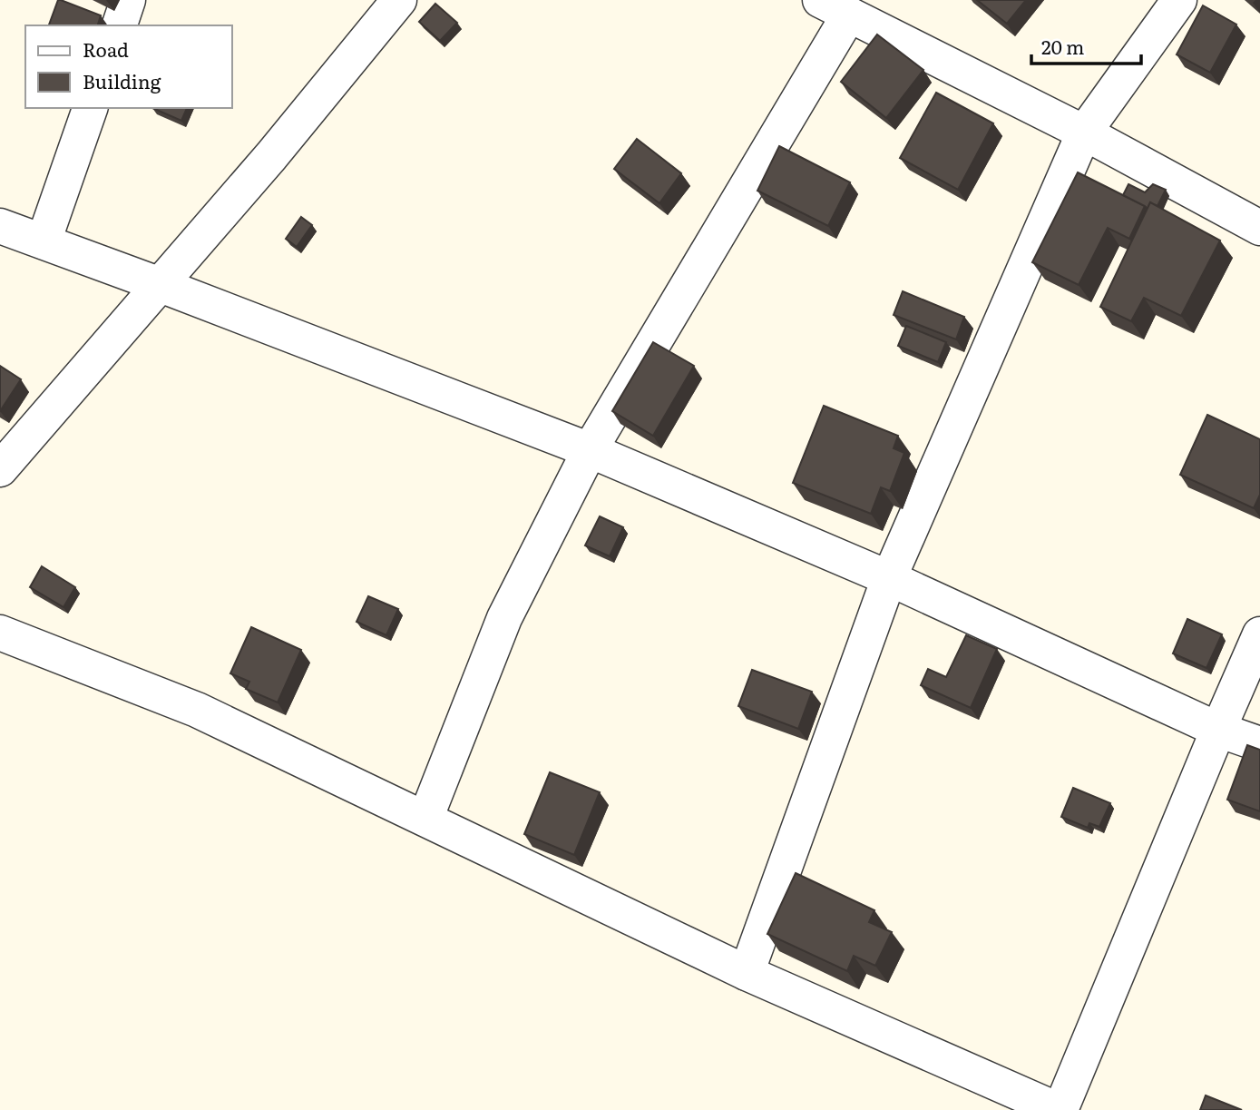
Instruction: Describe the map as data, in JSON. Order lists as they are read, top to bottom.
{
  "legend": ["Road", "Building"],
  "scale_bar": "20 m"
}
